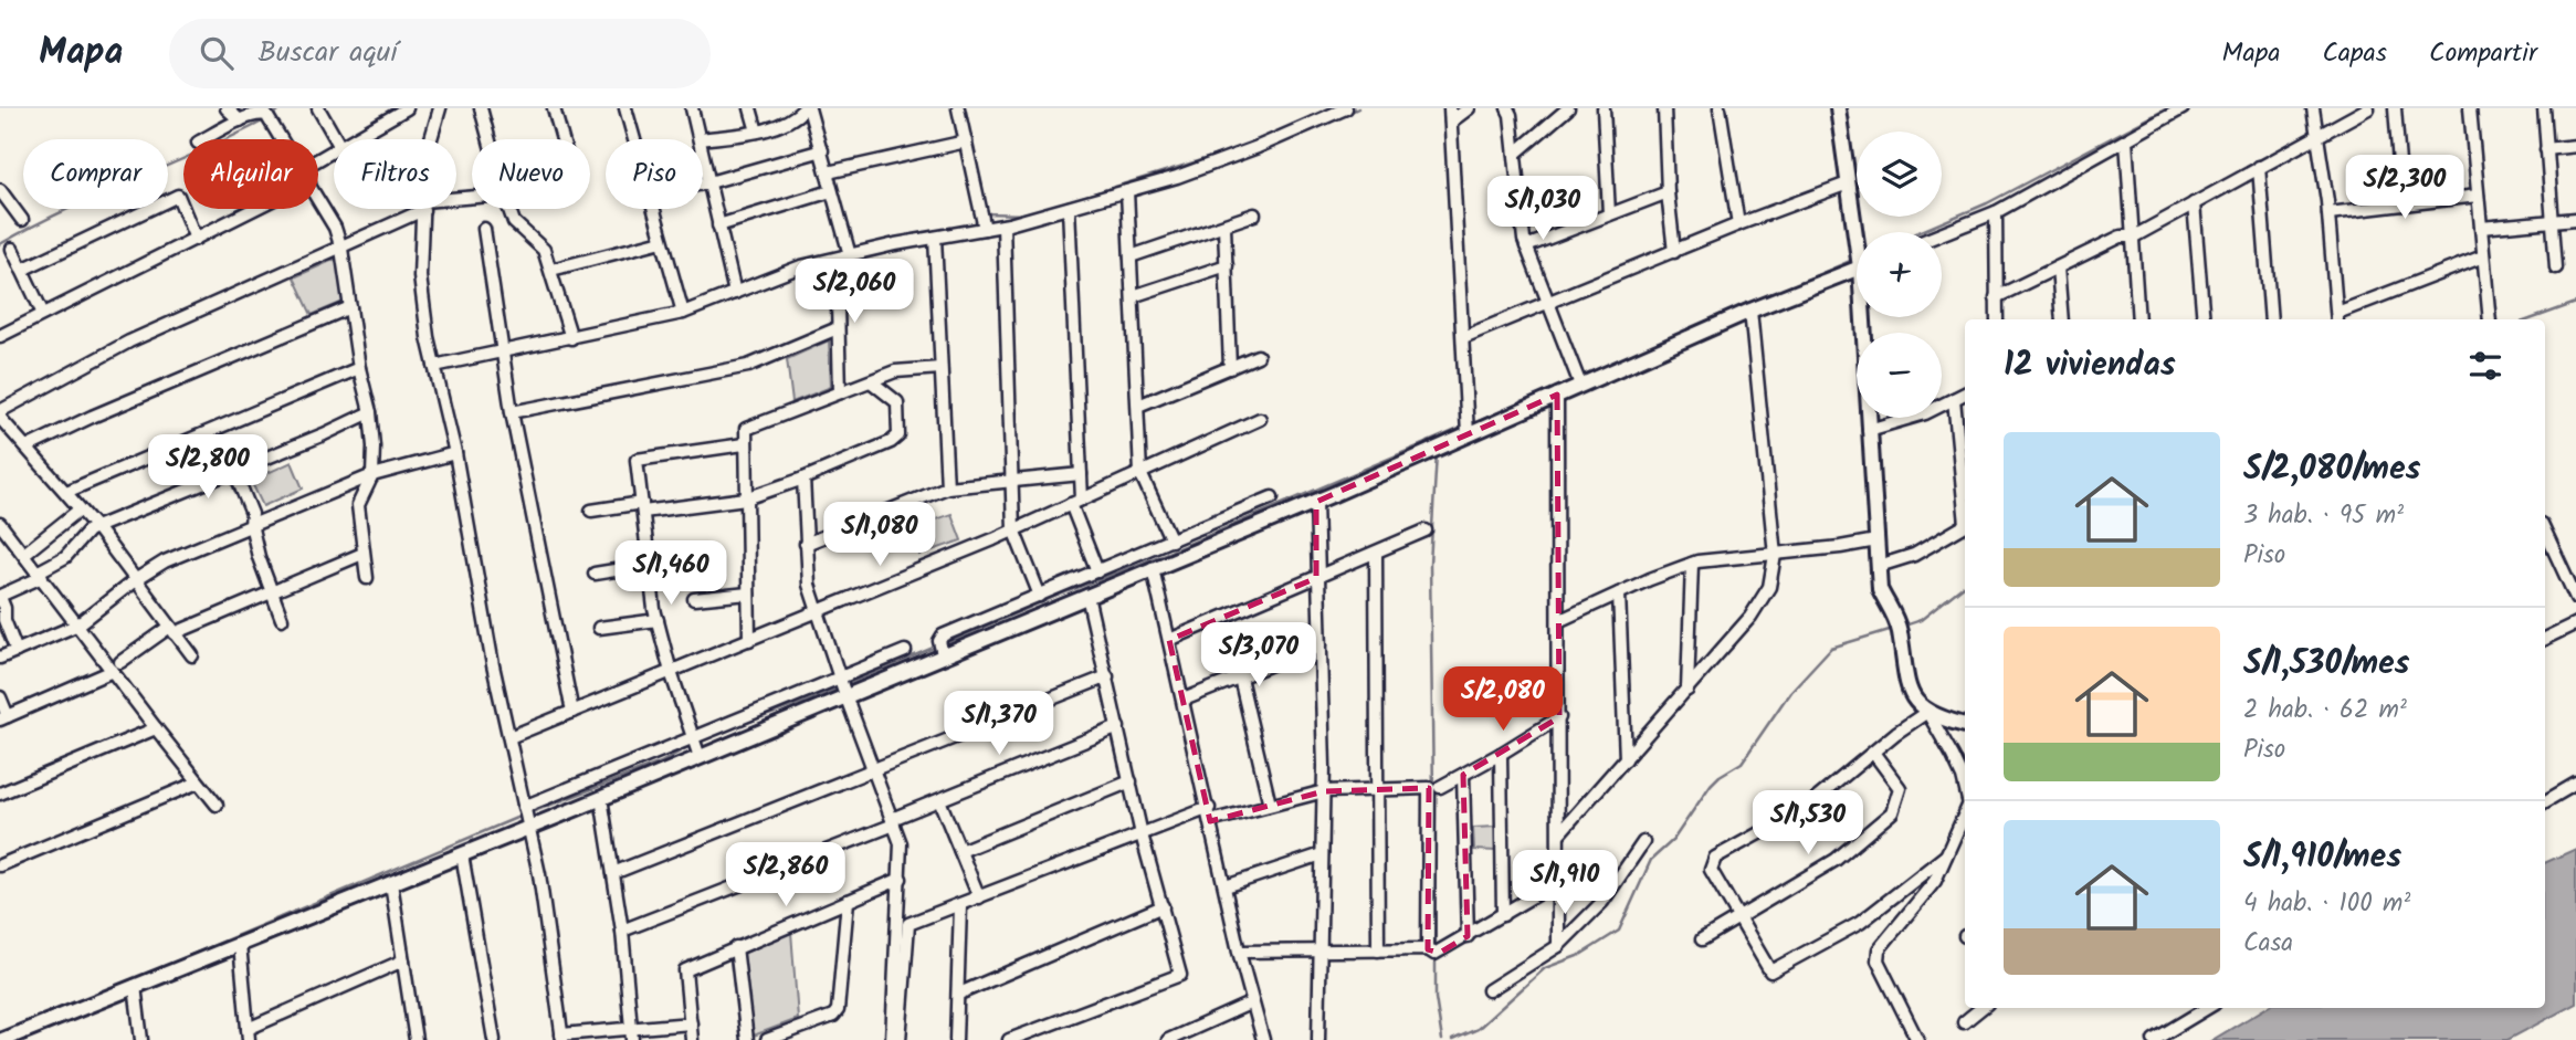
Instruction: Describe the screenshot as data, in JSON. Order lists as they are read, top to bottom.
{
  "page": {
    "header": "Mapa",
    "search": "Buscar aquí",
    "nav": ["Mapa", "Capas", "Compartir"],
    "map_buttons": ["+", "−"],
    "chip": [
      "Comprar",
      "Alquilar",
      "Filtros",
      "Nuevo",
      "Piso"
    ],
    "price": [
      "S/2,300",
      "S/1,030",
      "S/2,060",
      "S/2,800",
      "S/1,080",
      "S/1,460",
      "S/3,070",
      "S/2,080",
      "S/1,370",
      "S/1,530",
      "S/2,860",
      "S/1,910"
    ],
    "heading": "12 viviendas",
    "list": [
      {
        "name": "S/2,080/mes",
        "note": "3 hab. · 95 m² · Piso"
      },
      {
        "name": "S/1,530/mes",
        "note": "2 hab. · 62 m² · Piso"
      },
      {
        "name": "S/1,910/mes",
        "note": "4 hab. · 100 m² · Casa"
      }
    ]
  }
}
